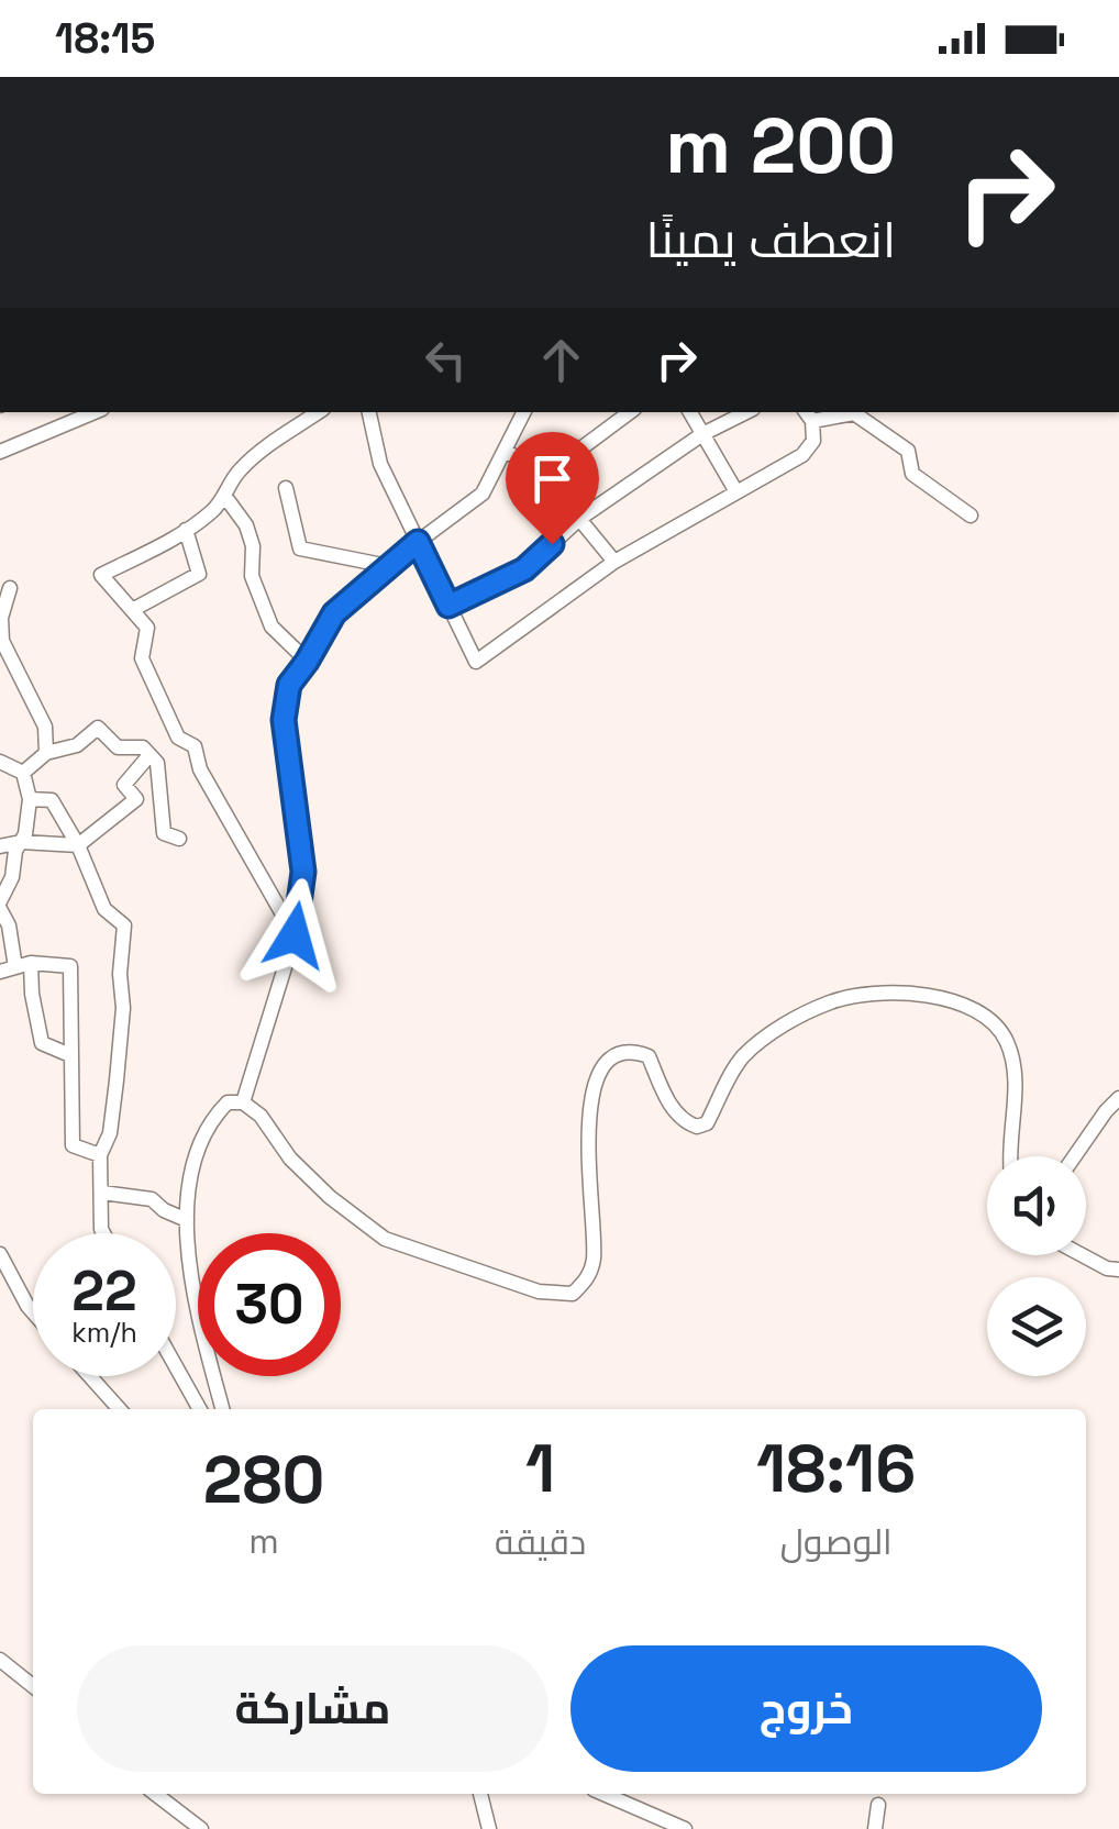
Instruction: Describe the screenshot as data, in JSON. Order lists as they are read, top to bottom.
{
  "page": {
    "status": "18:15",
    "turn": ["200 m", "انعطف يمينًا"],
    "speed": "22 km/h",
    "limit": "30",
    "eta": [
      "18:16",
      "الوصول",
      "1",
      "دقيقة",
      "280",
      "m"
    ],
    "buttons": ["خروج", "مشاركة"]
  }
}
